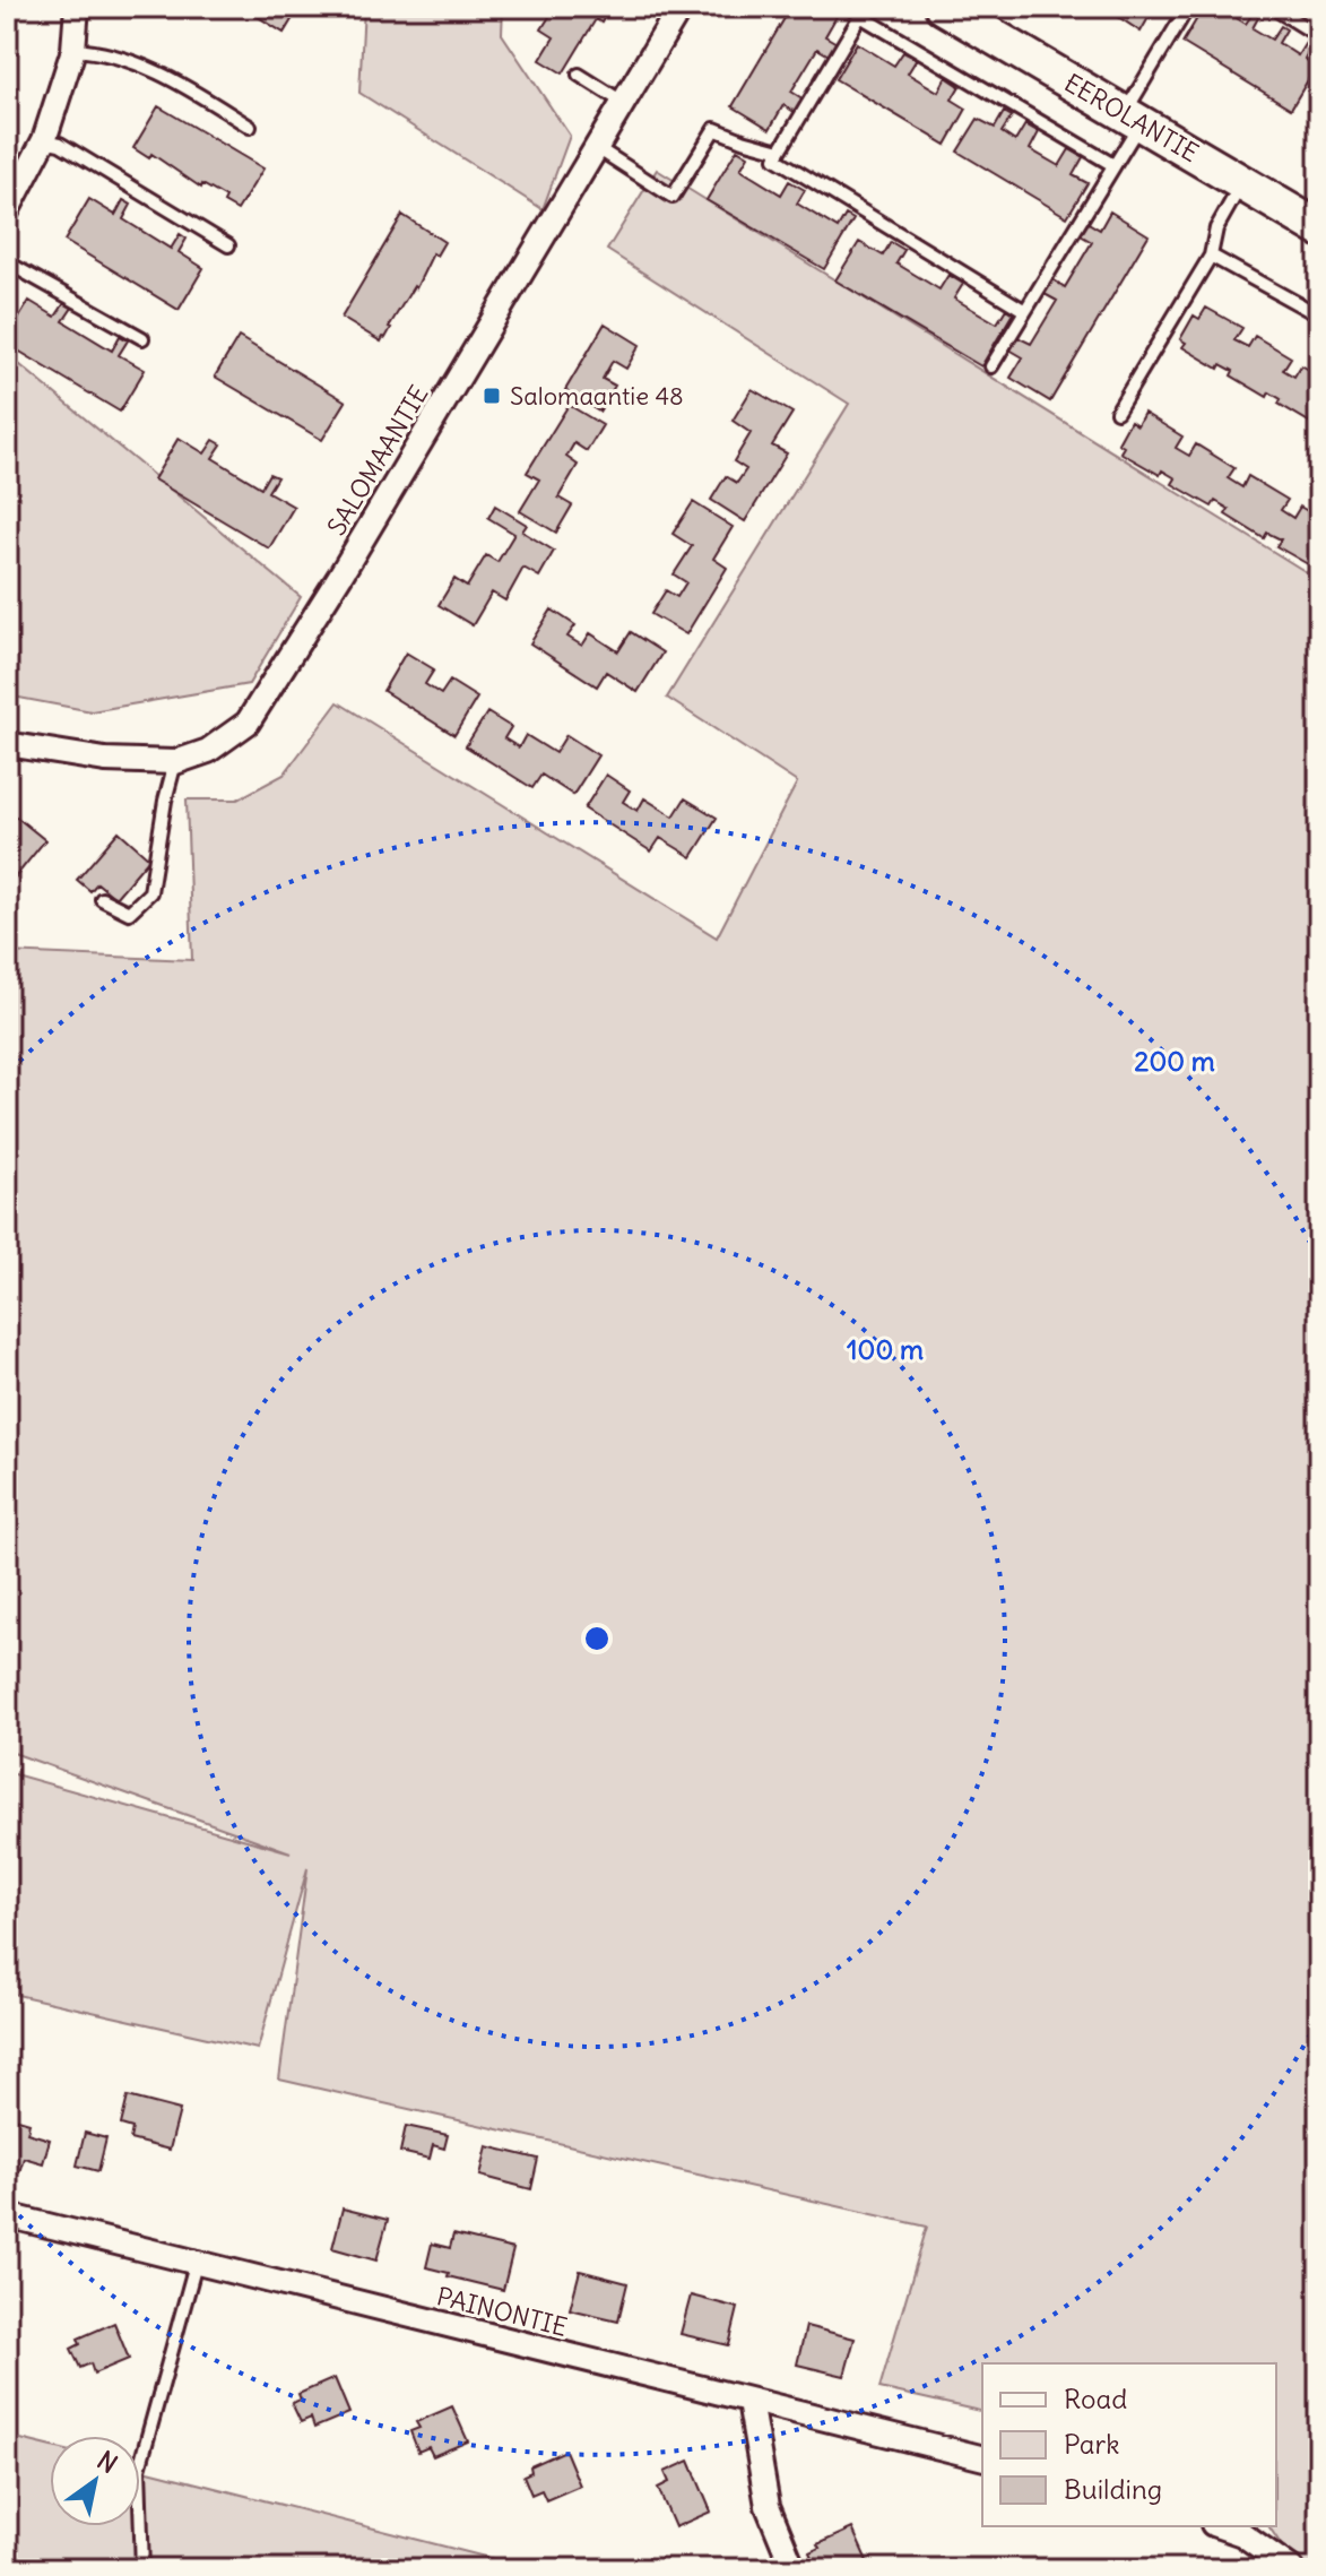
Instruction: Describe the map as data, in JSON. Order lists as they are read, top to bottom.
{
  "streets": {
    "street": ["EEROLANTIE", "SALOMAANTIE", "PAINONTIE"]
  },
  "places": {
    "transit": ["Salomaantie 48"]
  },
  "legend": ["Road", "Park", "Building"],
  "north": "top right",
  "rings": ["200 m", "100 m"]
}
